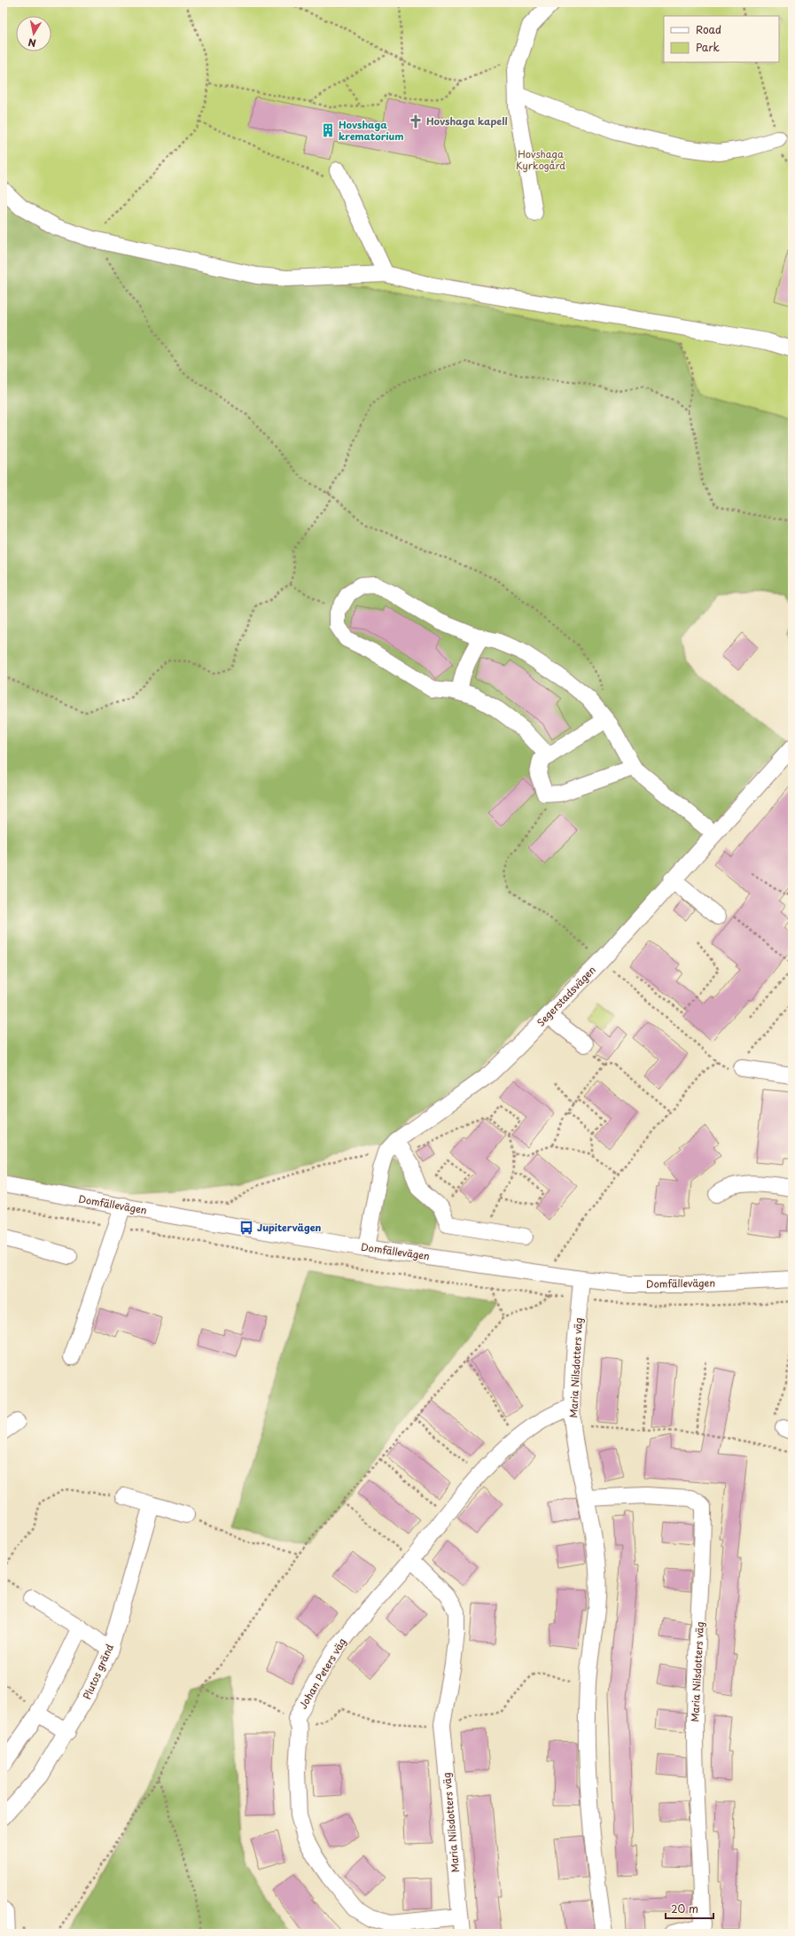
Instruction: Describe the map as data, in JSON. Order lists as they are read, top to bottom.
{
  "streets": {
    "street": [
      "Segerstadsvägen",
      "Domfällevägen",
      "Maria Nilsdotters väg",
      "Plutos gränd",
      "Johan Peters väg"
    ]
  },
  "crossings": [
    ["Domfällevägen", "Maria Nilsdotters väg"],
    ["Maria Nilsdotters väg", "Johan Peters väg"]
  ],
  "parks": ["Hovshaga Kyrkogård"],
  "places": {
    "church": ["Hovshaga kapell"],
    "building": ["Hovshaga krematorium"],
    "bus stop": ["Jupitervägen"]
  },
  "legend": ["Road", "Park"],
  "scale_bar": "20 m",
  "north": "bottom"
}
